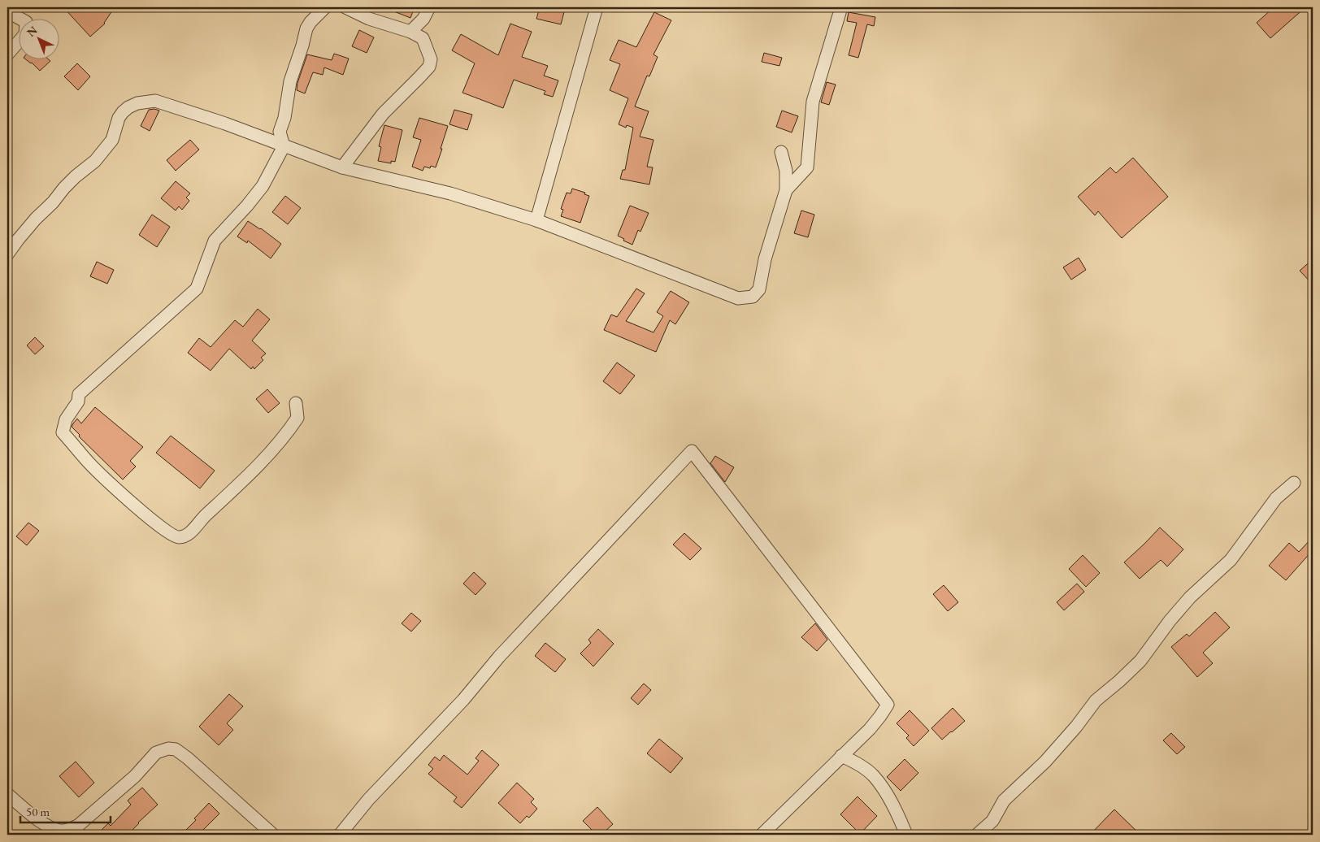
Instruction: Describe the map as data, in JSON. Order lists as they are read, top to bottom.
{
  "scale_bar": "50 m",
  "north": "top left"
}
